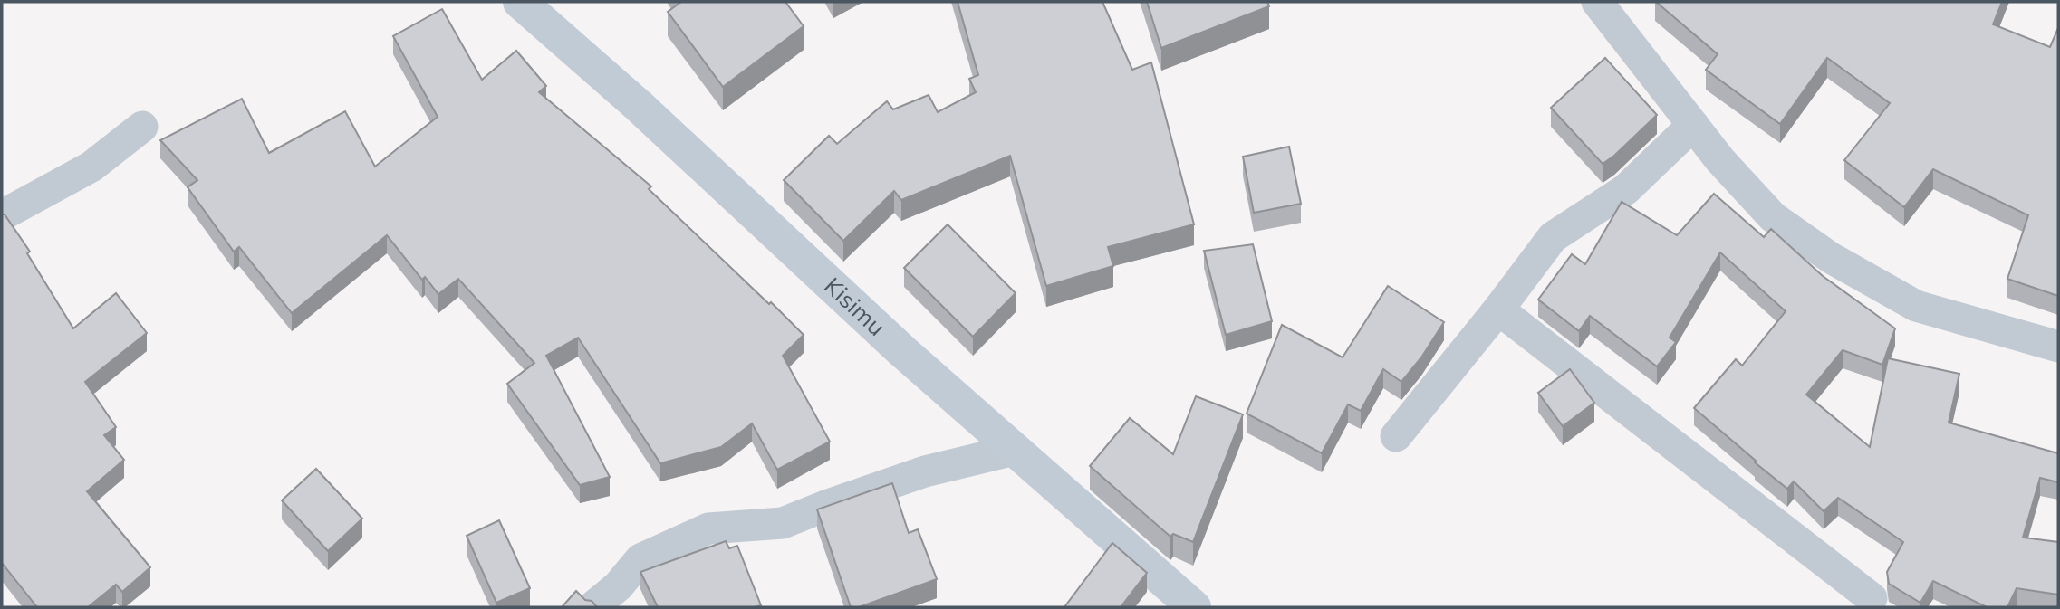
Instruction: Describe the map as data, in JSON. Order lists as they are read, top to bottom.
{
  "streets": {
    "street": ["Kisimu"]
  }
}
